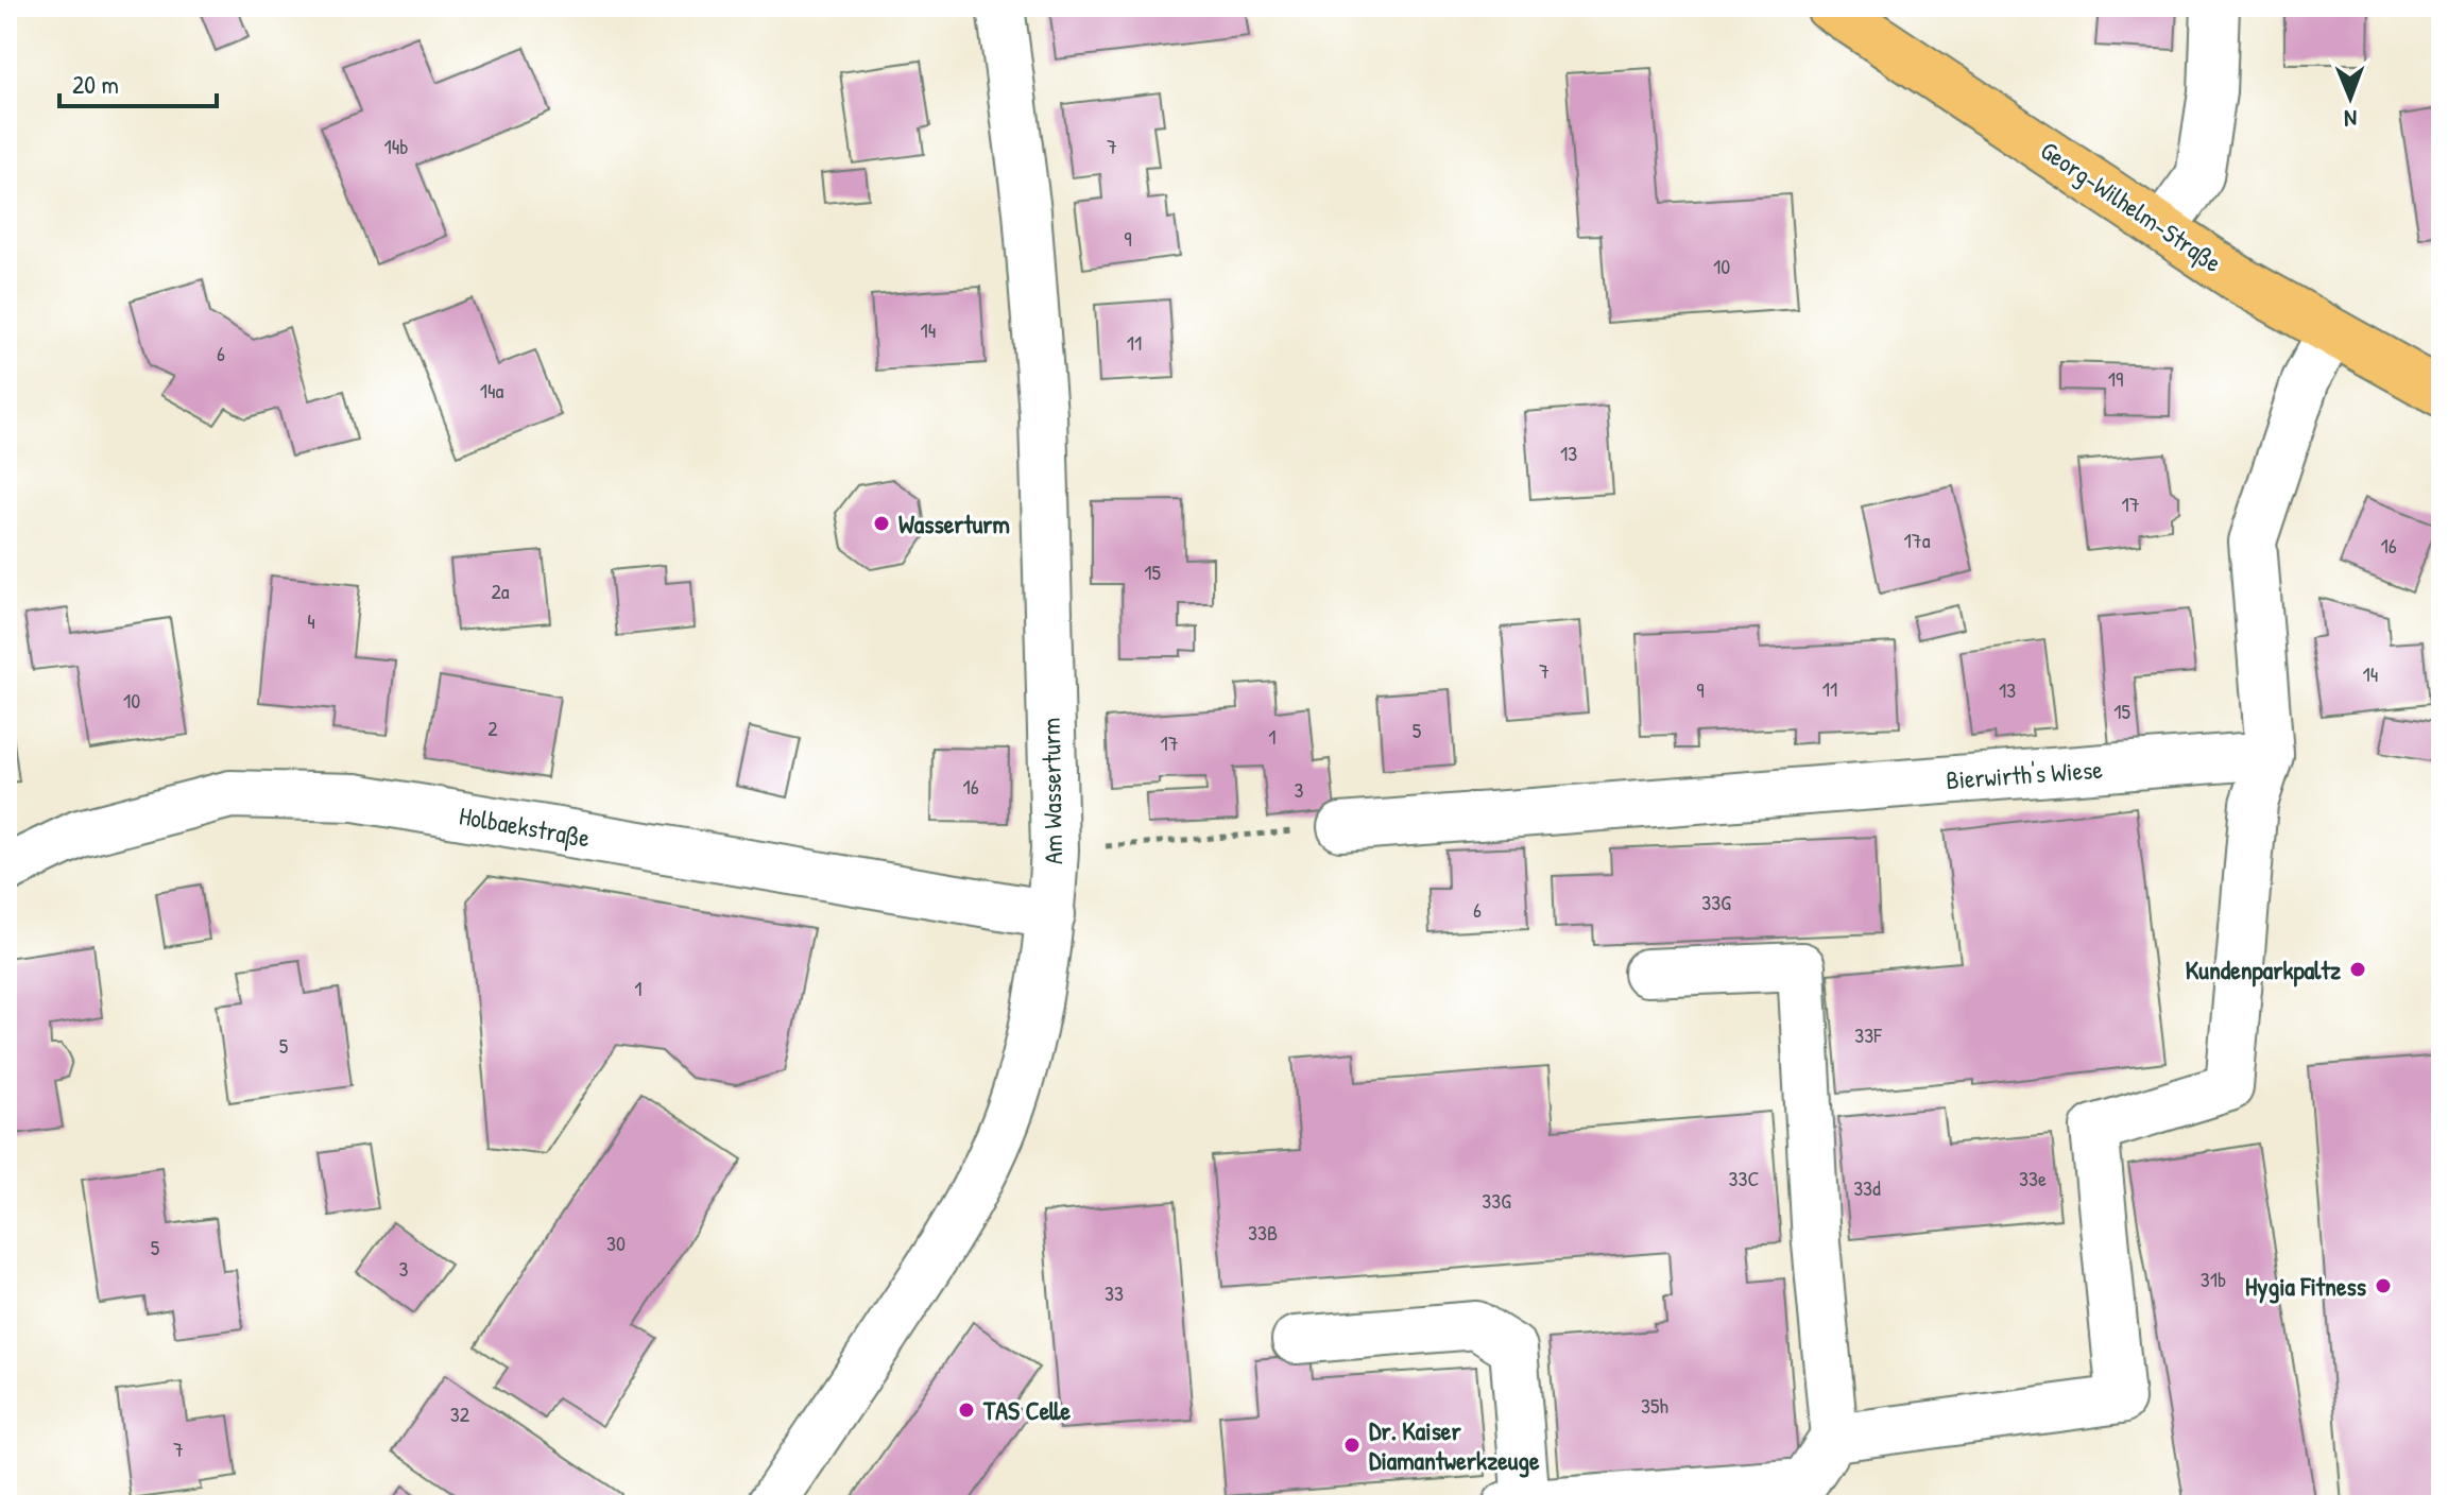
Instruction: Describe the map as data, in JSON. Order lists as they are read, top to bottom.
{
  "streets": {
    "main road": ["Georg-Wilhelm-Straße"],
    "street": ["Bierwirth's Wiese", "Am Wasserturm", "Holbaekstraße"]
  },
  "crossings": [
    ["Am Wasserturm", "Holbaekstraße"]
  ],
  "places": [
    "Wasserturm",
    "Kundenparkpaltz",
    "Hygia Fitness",
    "TAS Celle",
    "Dr. Kaiser Diamantwerkzeuge"
  ],
  "house_numbers": [
    "14b",
    "7",
    "9",
    "10",
    "14",
    "11",
    "6",
    "19",
    "14a",
    "13",
    "17",
    "17a",
    "16",
    "15",
    "2a",
    "4",
    "7",
    "14",
    "11",
    "9",
    "13",
    "10",
    "15",
    "2",
    "5",
    "1",
    "17",
    "16",
    "3",
    "33G",
    "6",
    "1",
    "33F",
    "5",
    "33C",
    "33e",
    "33d",
    "33G",
    "33B",
    "30",
    "5",
    "3",
    "31b",
    "33",
    "35h",
    "32",
    "7"
  ],
  "scale_bar": "20 m",
  "north": "bottom"
}
